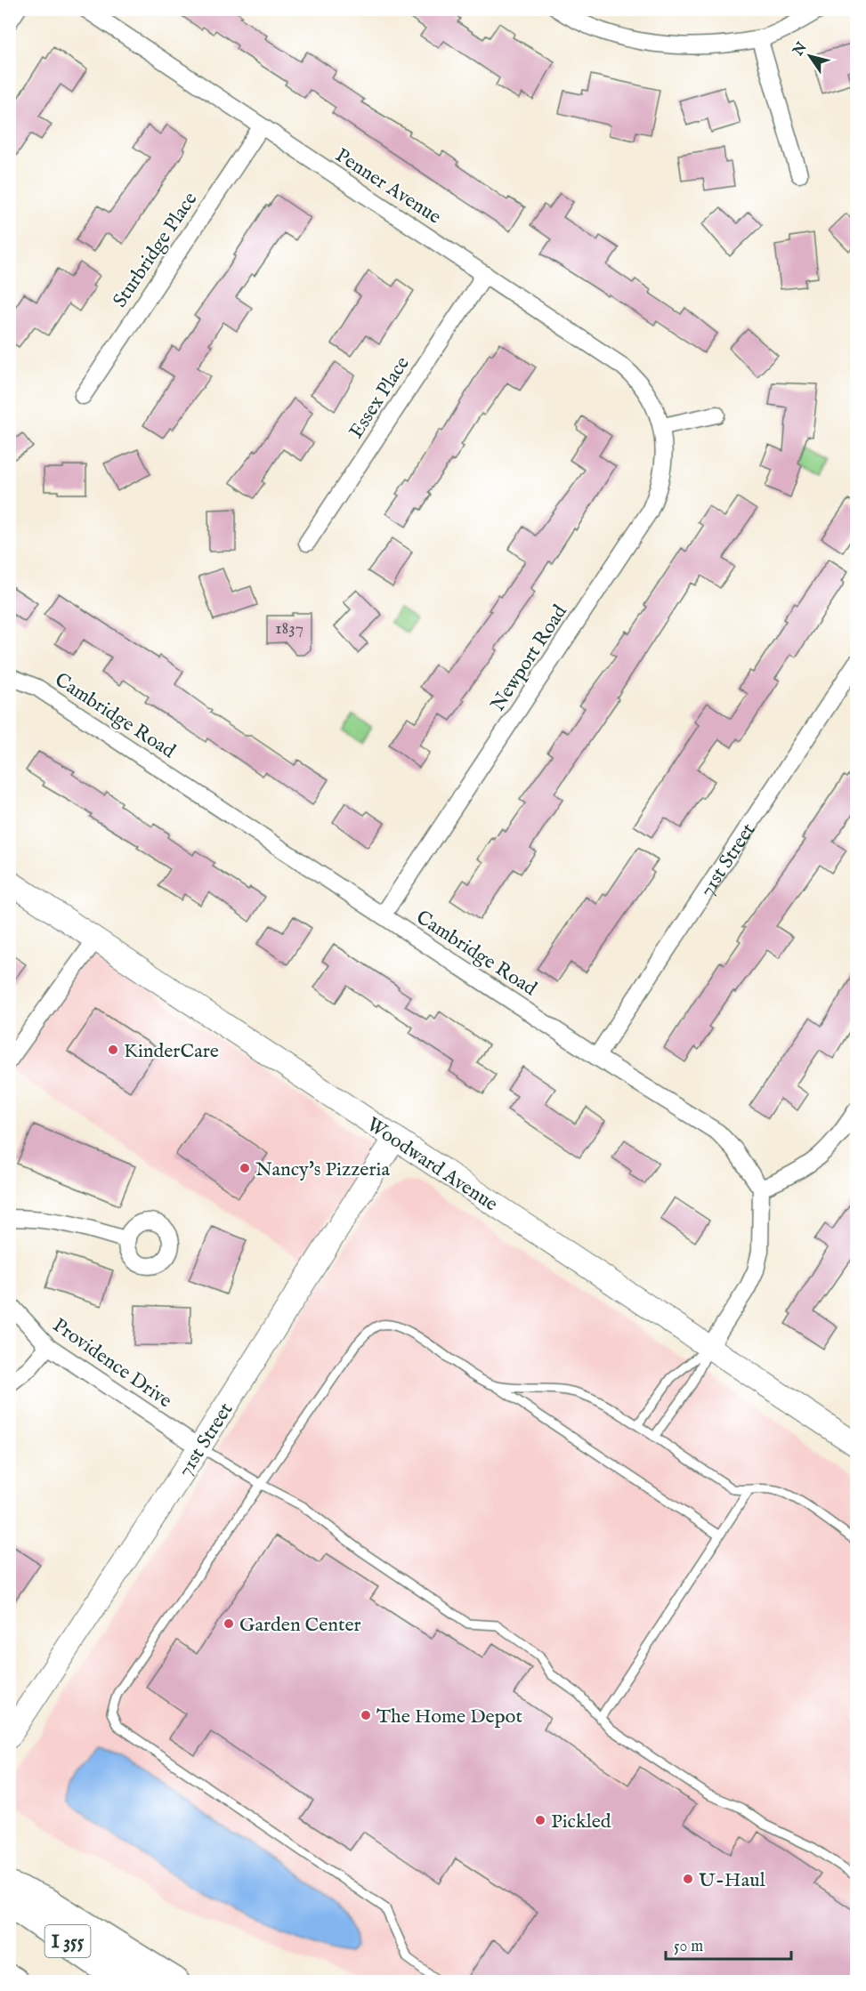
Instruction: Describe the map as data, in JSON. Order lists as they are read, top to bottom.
{
  "streets": {
    "highway": ["I 355"],
    "main road": ["71st Street", "Woodward Avenue"],
    "street": [
      "Penner Avenue",
      "Sturbridge Place",
      "Essex Place",
      "Newport Road",
      "Cambridge Road",
      "Providence Drive"
    ]
  },
  "crossings": [
    ["Penner Avenue", "Sturbridge Place"],
    ["Penner Avenue", "Essex Place"],
    ["Penner Avenue", "Newport Road"],
    ["Newport Road", "Cambridge Road"],
    ["Cambridge Road", "71st Street"],
    ["71st Street", "Woodward Avenue"],
    ["71st Street", "Providence Drive"]
  ],
  "places": [
    "KinderCare",
    "Nancy's Pizzeria",
    "Garden Center",
    "The Home Depot",
    "Pickled",
    "U-Haul"
  ],
  "house_numbers": ["1837"],
  "scale_bar": "50 m",
  "north": "top left"
}
